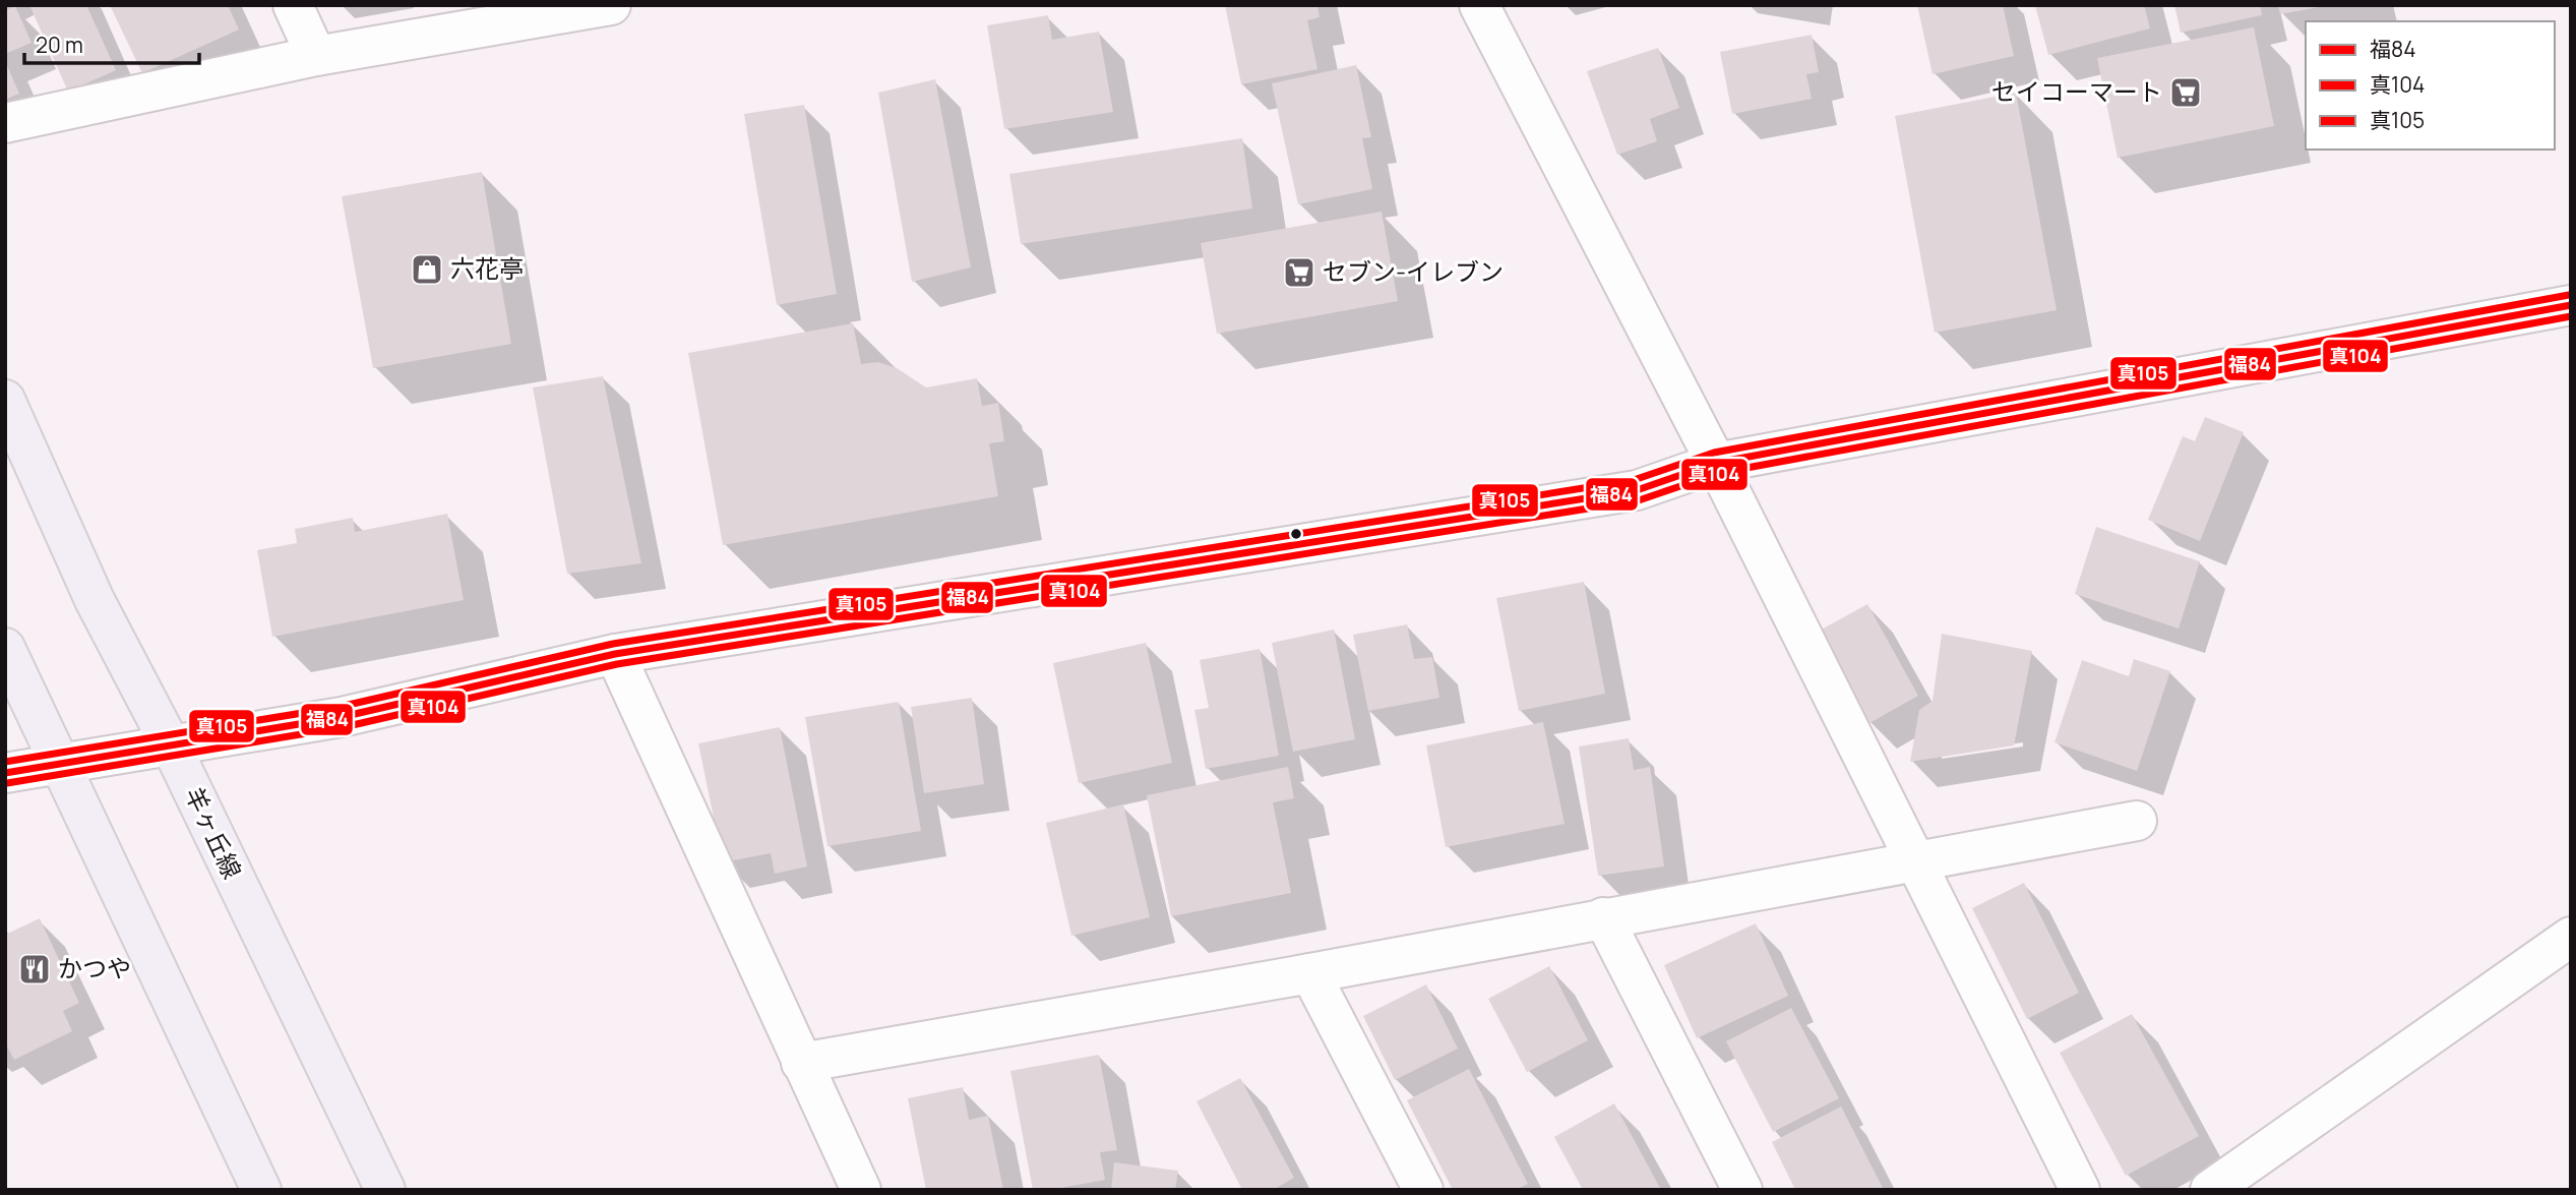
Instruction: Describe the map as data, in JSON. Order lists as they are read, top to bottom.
{
  "streets": {
    "main road": ["羊ヶ丘線"]
  },
  "places": {
    "supermarket": ["セイコーマート", "セブン-イレブン"],
    "shop": ["六花亭"],
    "restaurant": ["かつや"]
  },
  "lines": ["transit line 真105", "transit line 福84", "transit line 真104"],
  "legend": ["福84", "真104", "真105"],
  "scale_bar": "20 m"
}
